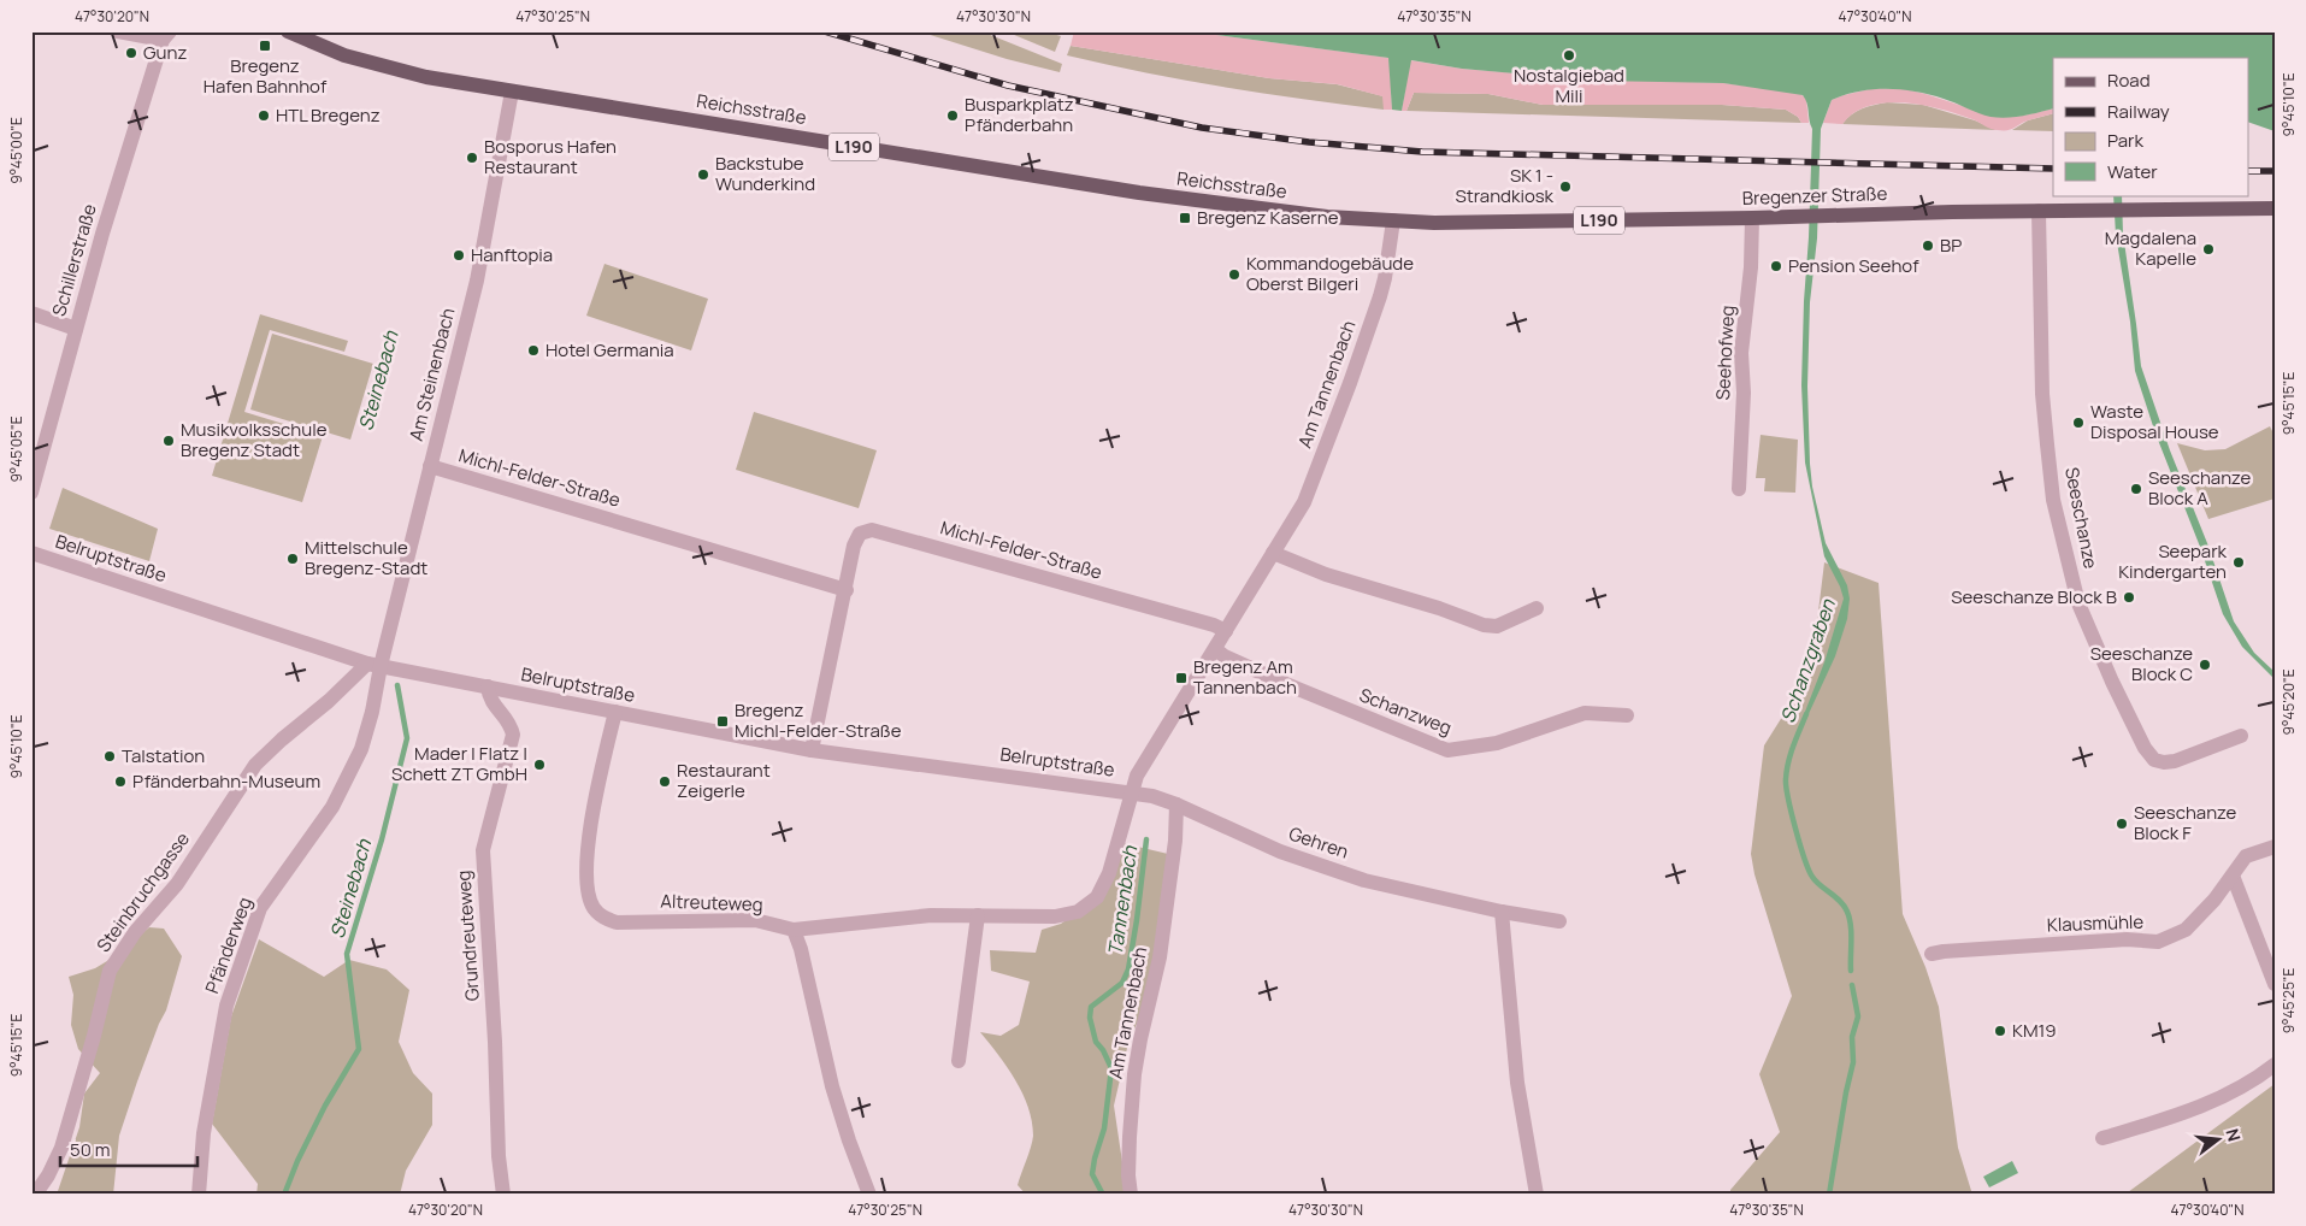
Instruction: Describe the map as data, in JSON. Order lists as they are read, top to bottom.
{
  "streets": {
    "main road": ["Reichsstraße", "L190", "Bregenzer Straße"],
    "street": [
      "Schillerstraße",
      "Seehofweg",
      "Am Steinenbach",
      "Am Tannenbach",
      "Michl-Felder-Straße",
      "Seeschanze",
      "Belruptstraße",
      "Schanzweg",
      "Gehren",
      "Steinbruchgasse",
      "Altreuteweg",
      "Klausmühle",
      "Grundreuteweg",
      "Pfänderweg"
    ]
  },
  "crossings": [
    ["Reichsstraße", "Bregenzer Straße"],
    ["Reichsstraße", "Am Steinenbach"],
    ["Reichsstraße", "Am Tannenbach"],
    ["Bregenzer Straße", "Seehofweg"],
    ["Bregenzer Straße", "Am Tannenbach"],
    ["Bregenzer Straße", "Seeschanze"],
    ["Am Steinenbach", "Michl-Felder-Straße"],
    ["Am Steinenbach", "Belruptstraße"],
    ["Am Steinenbach", "Steinbruchgasse"],
    ["Am Steinenbach", "Pfänderweg"],
    ["Am Tannenbach", "Michl-Felder-Straße"],
    ["Am Tannenbach", "Belruptstraße"],
    ["Am Tannenbach", "Schanzweg"],
    ["Am Tannenbach", "Gehren"],
    ["Am Tannenbach", "Altreuteweg"],
    ["Michl-Felder-Straße", "Belruptstraße"],
    ["Belruptstraße", "Gehren"],
    ["Belruptstraße", "Steinbruchgasse"],
    ["Belruptstraße", "Altreuteweg"],
    ["Belruptstraße", "Grundreuteweg"],
    ["Belruptstraße", "Pfänderweg"],
    ["Steinbruchgasse", "Pfänderweg"]
  ],
  "water": ["Steinebach", "Schanzgraben", "Tannenbach"],
  "places": {
    "transit": [
      "Bregenz Hafen Bahnhof",
      "Bregenz Kaserne",
      "Bregenz Am Tannenbach",
      "Bregenz Michl-Felder-Straße"
    ],
    "other": [
      "Gunz",
      "Nostalgiebad Mili",
      "HTL Bregenz",
      "Busparkplatz Pfänderbahn",
      "Bosporus Hafen Restaurant",
      "Backstube Wunderkind",
      "SK 1 - Strandkiosk",
      "BP",
      "Magdalena Kapelle",
      "Hanftopia",
      "Pension Seehof",
      "Kommandogebäude Oberst Bilgeri",
      "Hotel Germania",
      "Waste Disposal House",
      "Musikvolksschule Bregenz Stadt",
      "Seeschanze Block A",
      "Mittelschule Bregenz-Stadt",
      "Seepark Kindergarten",
      "Seeschanze Block B",
      "Seeschanze Block C",
      "Talstation",
      "Mader | Flatz | Schett ZT GmbH",
      "Pfänderbahn-Museum",
      "Restaurant Zeigerle",
      "Seeschanze Block F",
      "KM19"
    ]
  },
  "legend": [
    "Road",
    "Railway",
    "Park",
    "Water"
  ],
  "scale_bar": "50 m",
  "north": "right",
  "coordinates": [
    "47°30'20\"N",
    "47°30'25\"N",
    "47°30'30\"N",
    "47°30'35\"N",
    "47°30'40\"N",
    "9°45'10\"E",
    "9°45'00\"E",
    "9°45'15\"E",
    "9°45'05\"E",
    "9°45'20\"E",
    "9°45'25\"E"
  ]
}
